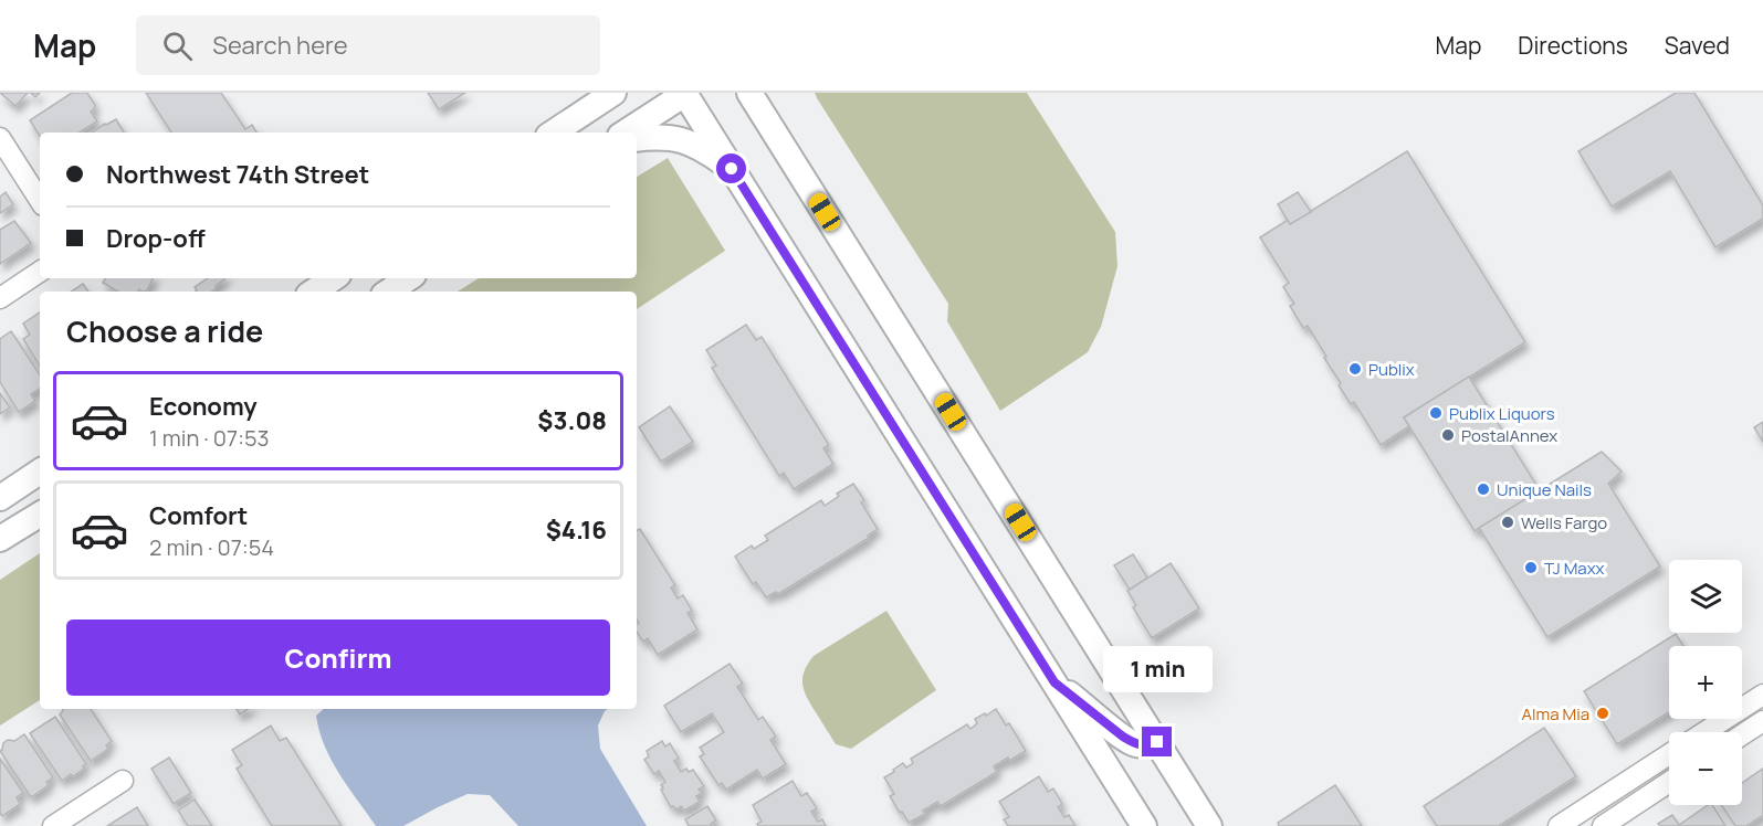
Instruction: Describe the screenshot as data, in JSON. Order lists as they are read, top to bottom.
{
  "places": [
    "Publix",
    "Publix Liquors",
    "PostalAnnex",
    "Unique Nails",
    "Wells Fargo",
    "TJ Maxx",
    "Alma Mia"
  ],
  "page": {
    "header": "Map",
    "search": "Search here",
    "nav": ["Map", "Directions", "Saved"],
    "banner": ["Northwest 74th Street", "Drop-off"],
    "heading": "Choose a ride",
    "list": [
      {
        "name": "Economy",
        "note": "1 min · 07:53",
        "value": "$3.08"
      },
      {
        "name": "Comfort",
        "note": "2 min · 07:54",
        "value": "$4.16"
      }
    ],
    "map_buttons": ["+", "−"],
    "buttons": "Confirm",
    "bubble": "1 min"
  }
}
